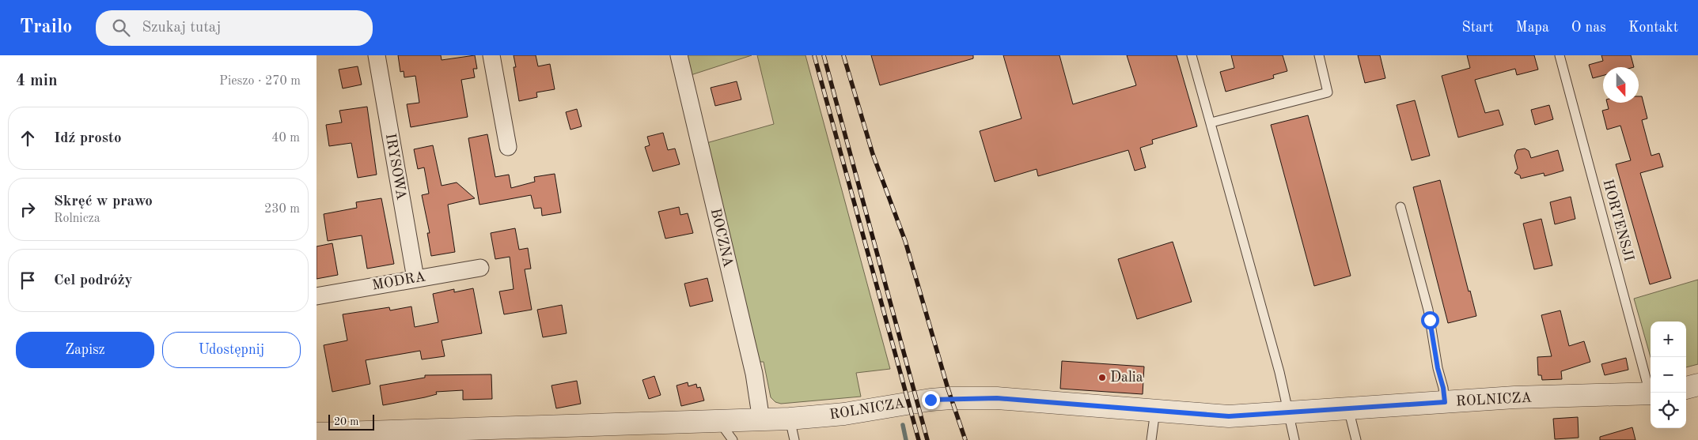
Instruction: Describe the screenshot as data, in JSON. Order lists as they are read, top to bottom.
{
  "streets": {
    "street": [
      "IRYSOWA",
      "BOCZNA",
      "MODRA",
      "ROLNICZA"
    ],
    "lane": ["HORTENSJI"]
  },
  "crossings": [
    ["IRYSOWA", "MODRA"],
    ["HORTENSJI", "ROLNICZA"],
    ["BOCZNA", "ROLNICZA"]
  ],
  "places": ["Dalia"],
  "scale_bar": "20 m",
  "north": "bottom",
  "page": {
    "header": "Trailo",
    "search": "Szukaj tutaj",
    "nav": [
      "Start",
      "Mapa",
      "O nas",
      "Kontakt"
    ],
    "heading": ["4 min", "Pieszo · 270 m"],
    "list": [
      ["Idź prosto", "40 m"],
      ["Skręć w prawo", "Rolnicza", "230 m"],
      "Cel podróży"
    ],
    "buttons": ["Zapisz", "Udostępnij"],
    "map_buttons": ["+", "−"],
    "scale": "20 m"
  }
}
